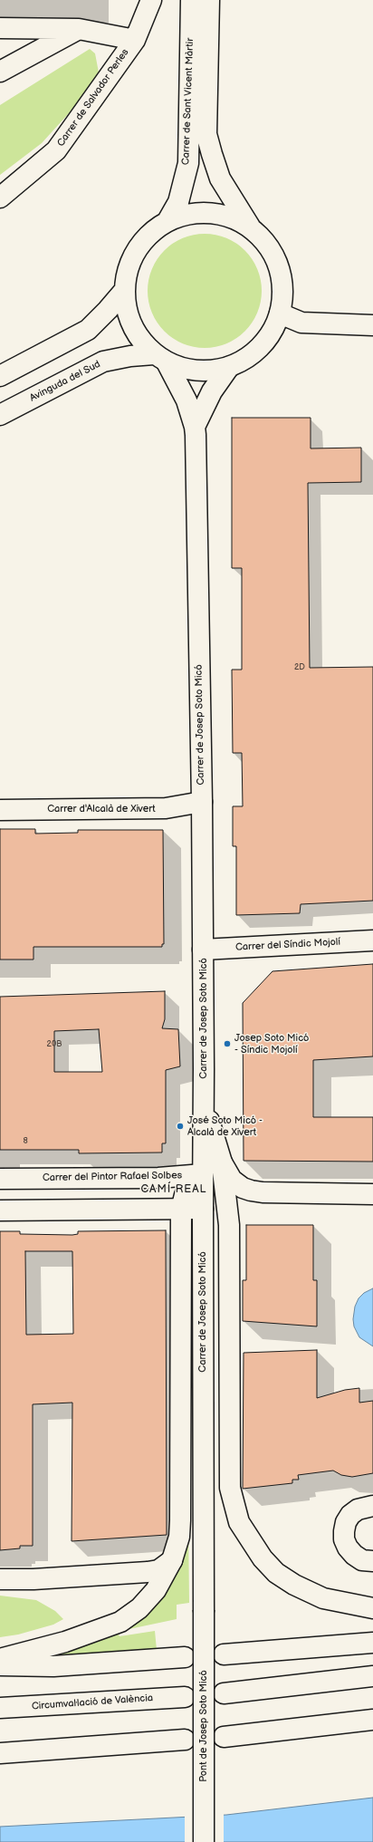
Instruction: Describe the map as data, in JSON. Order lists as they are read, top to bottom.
{
  "streets": {
    "main road": [
      "Carrer de Salvador Perles",
      "Carrer de Sant Vicent Màrtir",
      "Avinguda del Sud",
      "Carrer de Josep Soto Micó",
      "Carrer d'Alcalà de Xivert",
      "Carrer del Síndic Mojolí",
      "Carrer del Pintor Rafael Solbes",
      "Circumval·lació de València",
      "Pont de Josep Soto Micó"
    ]
  },
  "crossings": [
    ["Avinguda del Sud", "Carrer de Josep Soto Micó"],
    ["Carrer de Josep Soto Micó", "Carrer d'Alcalà de Xivert"],
    ["Carrer de Josep Soto Micó", "Carrer del Síndic Mojolí"],
    ["Carrer de Josep Soto Micó", "Carrer del Pintor Rafael Solbes"],
    ["Carrer de Josep Soto Micó", "Pont de Josep Soto Micó"]
  ],
  "districts": ["CAMÍ REAL"],
  "places": ["Josep Soto Micó - Síndic Mojolí", "José Soto Micó - Alcalà de Xivert"],
  "house_numbers": ["2D", "20B", "8"]
}
